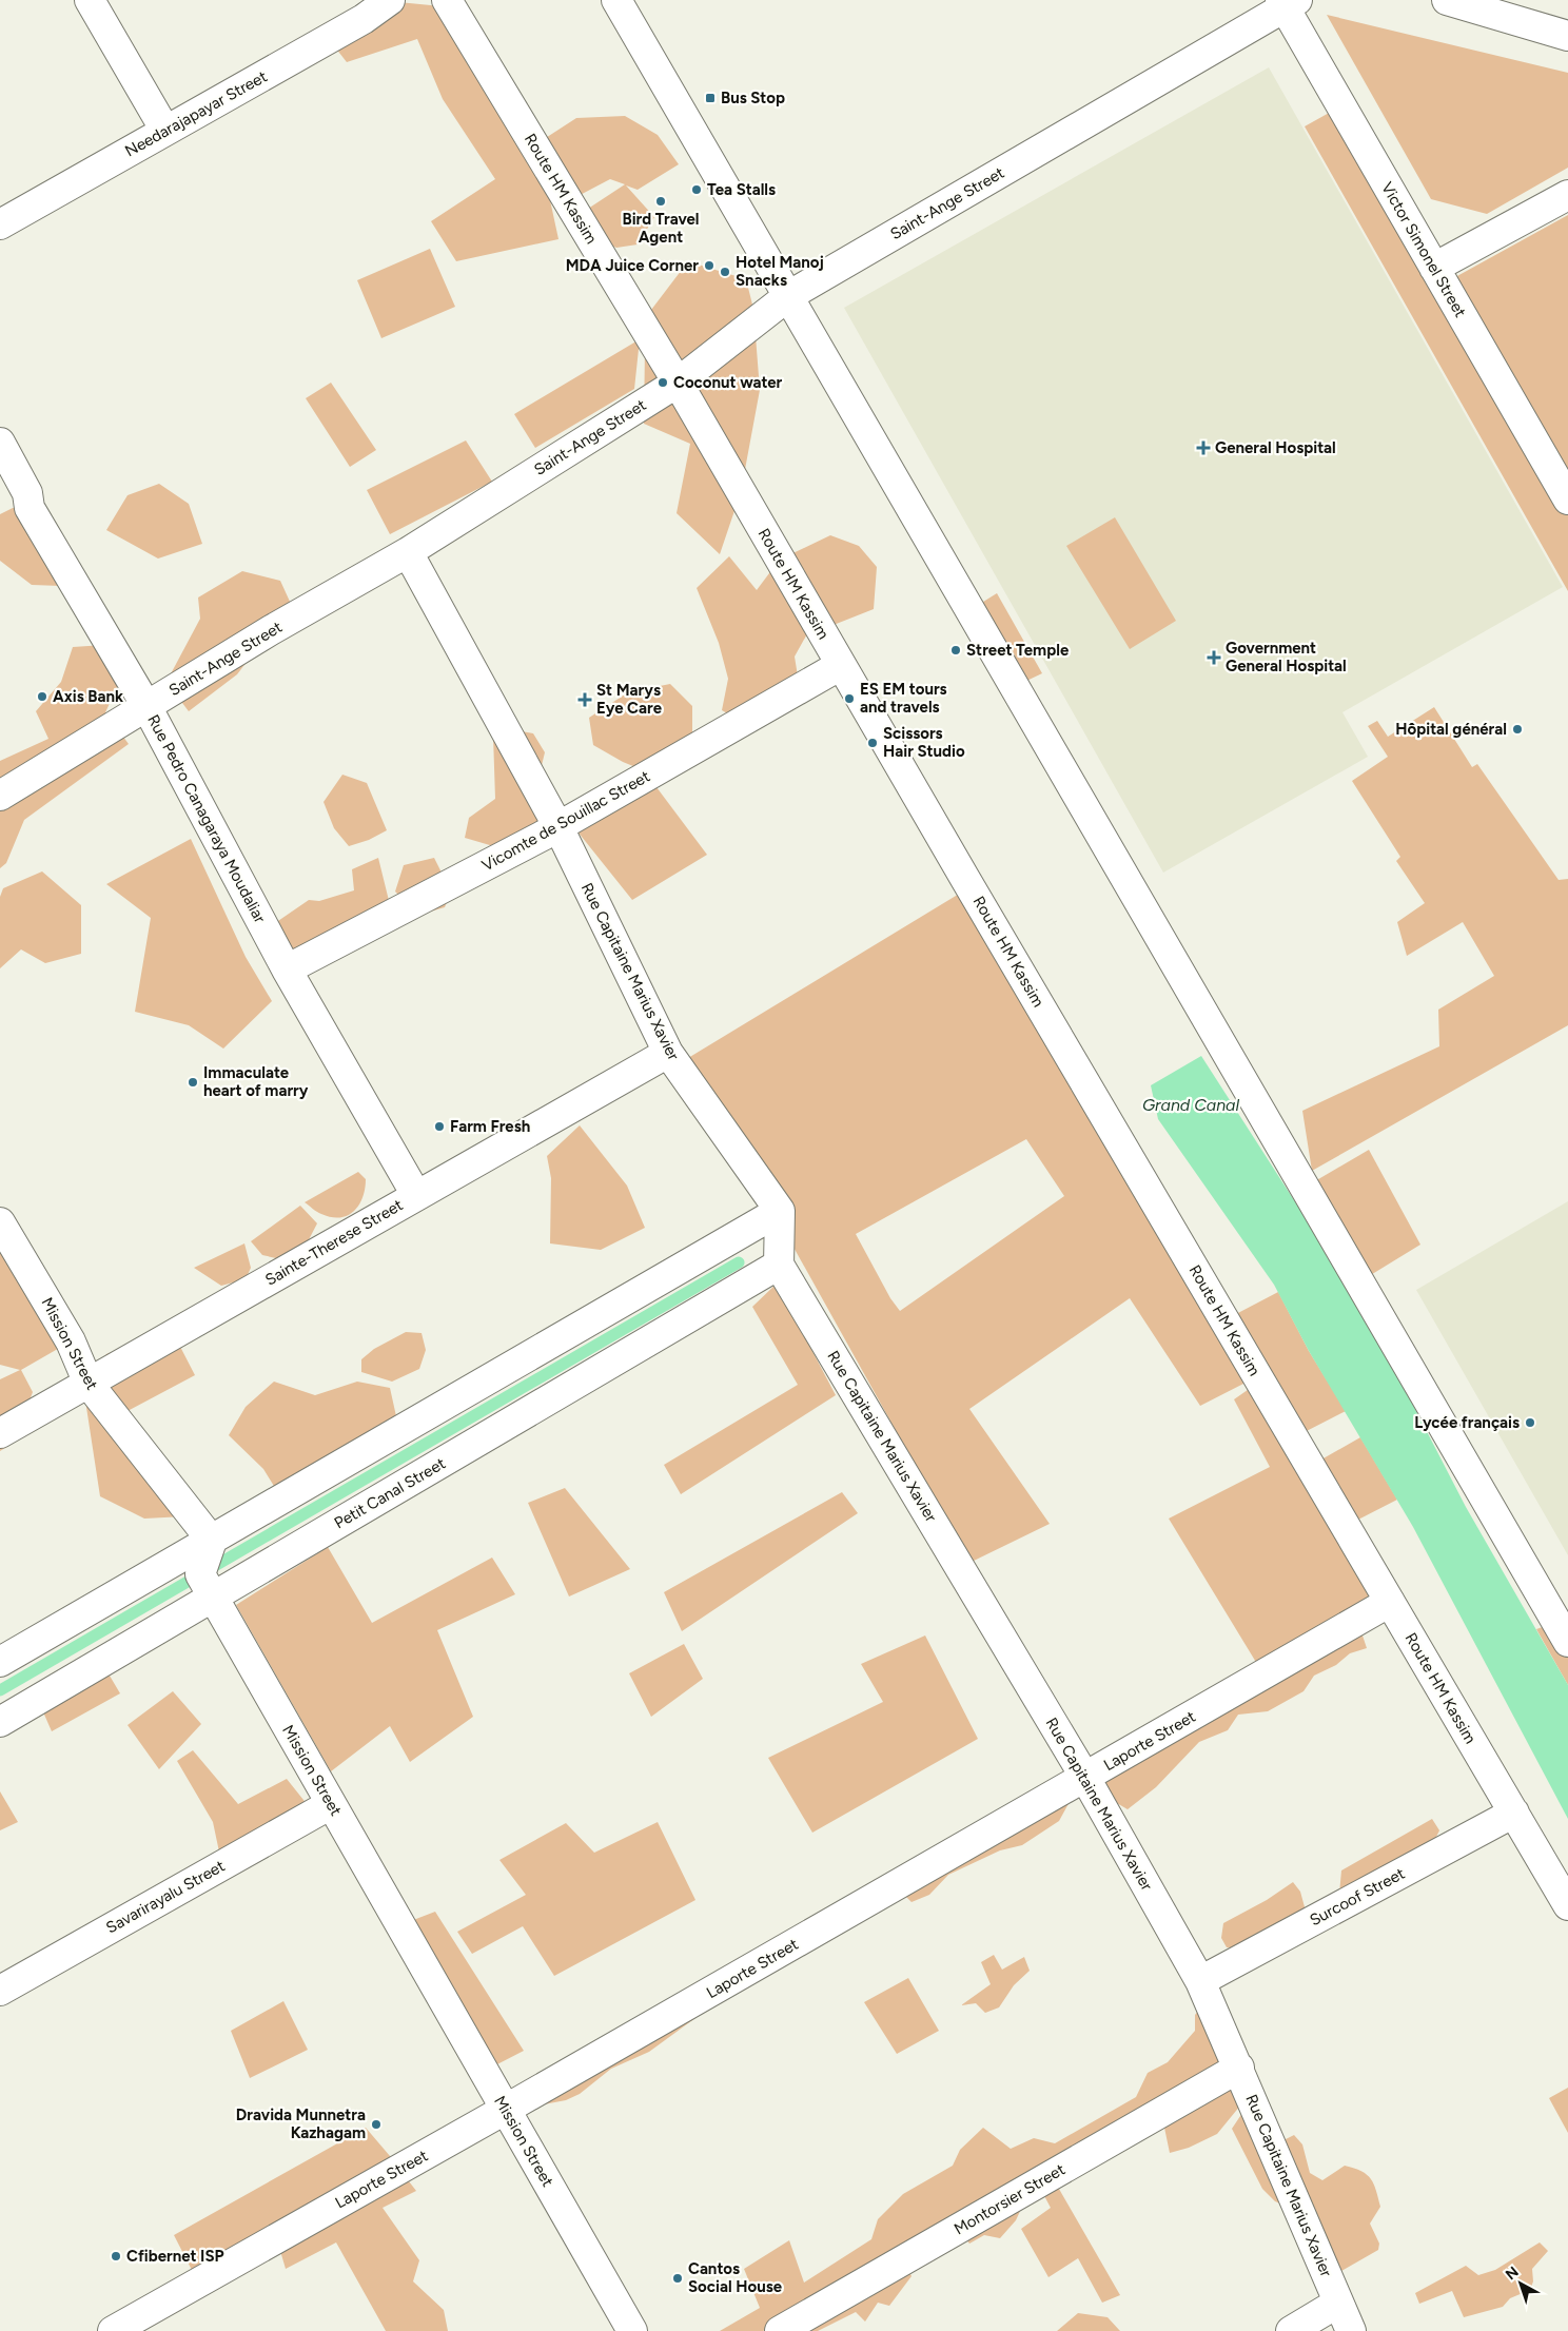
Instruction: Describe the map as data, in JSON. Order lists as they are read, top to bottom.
{
  "streets": {
    "street": [
      "Needarajapayar Street",
      "Route HM Kassim",
      "Saint-Ange Street",
      "Victor Simonel Street",
      "Rue Pedro Canagaraya Moudaliar",
      "Vicomte de Souillac Street",
      "Rue Capitaine Marius Xavier",
      "Sainte-Therese Street",
      "Mission Street",
      "Petit Canal Street",
      "Laporte Street",
      "Savarirayalu Street",
      "Surcoof Street",
      "Montorsier Street"
    ]
  },
  "crossings": [
    ["Route HM Kassim", "Saint-Ange Street"],
    ["Route HM Kassim", "Vicomte de Souillac Street"],
    ["Route HM Kassim", "Laporte Street"],
    ["Route HM Kassim", "Surcoof Street"],
    ["Saint-Ange Street", "Victor Simonel Street"],
    ["Saint-Ange Street", "Rue Pedro Canagaraya Moudaliar"],
    ["Saint-Ange Street", "Rue Capitaine Marius Xavier"],
    ["Rue Pedro Canagaraya Moudaliar", "Vicomte de Souillac Street"],
    ["Rue Pedro Canagaraya Moudaliar", "Sainte-Therese Street"],
    ["Vicomte de Souillac Street", "Rue Capitaine Marius Xavier"],
    ["Rue Capitaine Marius Xavier", "Sainte-Therese Street"],
    ["Rue Capitaine Marius Xavier", "Petit Canal Street"],
    ["Rue Capitaine Marius Xavier", "Laporte Street"],
    ["Rue Capitaine Marius Xavier", "Surcoof Street"],
    ["Rue Capitaine Marius Xavier", "Montorsier Street"],
    ["Sainte-Therese Street", "Mission Street"],
    ["Mission Street", "Petit Canal Street"],
    ["Mission Street", "Laporte Street"],
    ["Mission Street", "Savarirayalu Street"]
  ],
  "water": ["Grand Canal"],
  "places": {
    "transit": ["Bus Stop"],
    "other": [
      "Tea Stalls",
      "Bird Travel Agent",
      "MDA Juice Corner",
      "Hotel Manoj Snacks",
      "Coconut water",
      "Street Temple",
      "Axis Bank",
      "ES EM tours and travels",
      "Hôpital général",
      "Scissors Hair Studio",
      "Immaculate heart of marry",
      "Farm Fresh",
      "Lycée français",
      "Dravida Munnetra Kazhagam",
      "Cfibernet ISP",
      "Cantos Social House"
    ],
    "health": ["General Hospital", "Government General Hospital", "St Marys Eye Care"]
  },
  "north": "top left"
}
